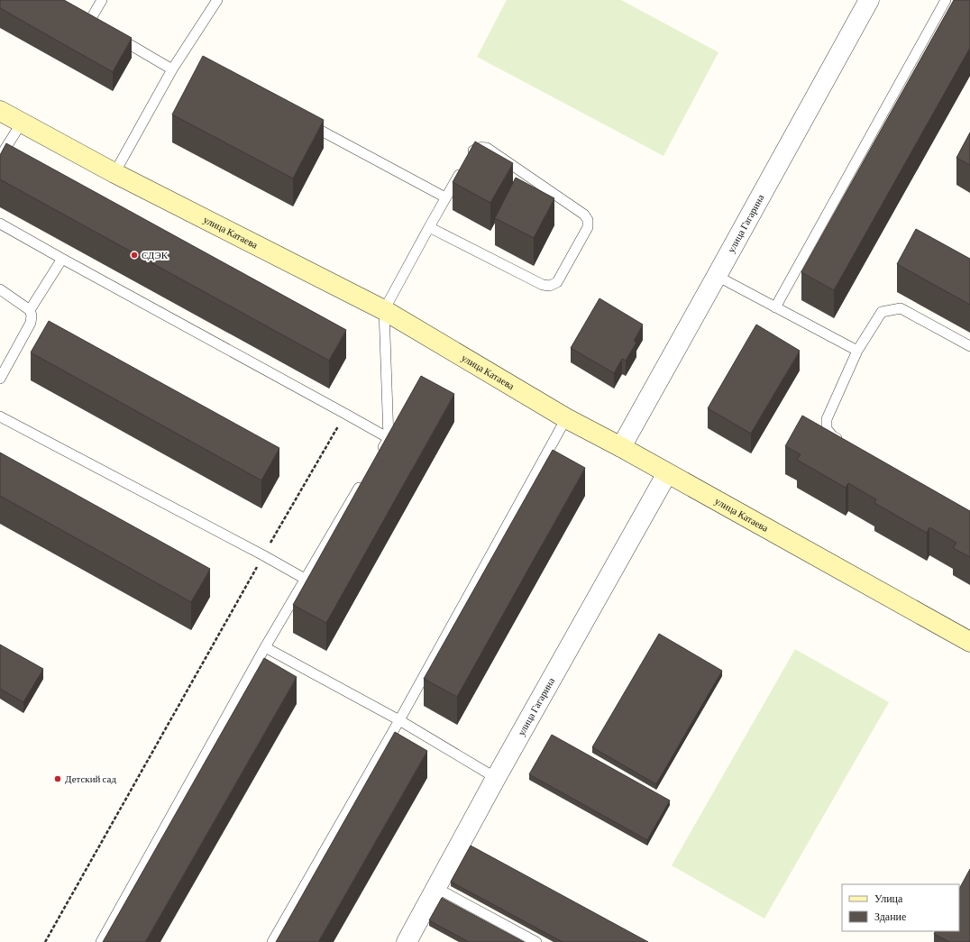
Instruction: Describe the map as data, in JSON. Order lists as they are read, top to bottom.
{
  "streets": {
    "street": ["улица Гагарина", "улица Катаева"]
  },
  "crossings": [
    ["улица Гагарина", "улица Катаева"]
  ],
  "places": ["СДЭК", "Детский сад"],
  "legend": ["Улица", "Здание"]
}
